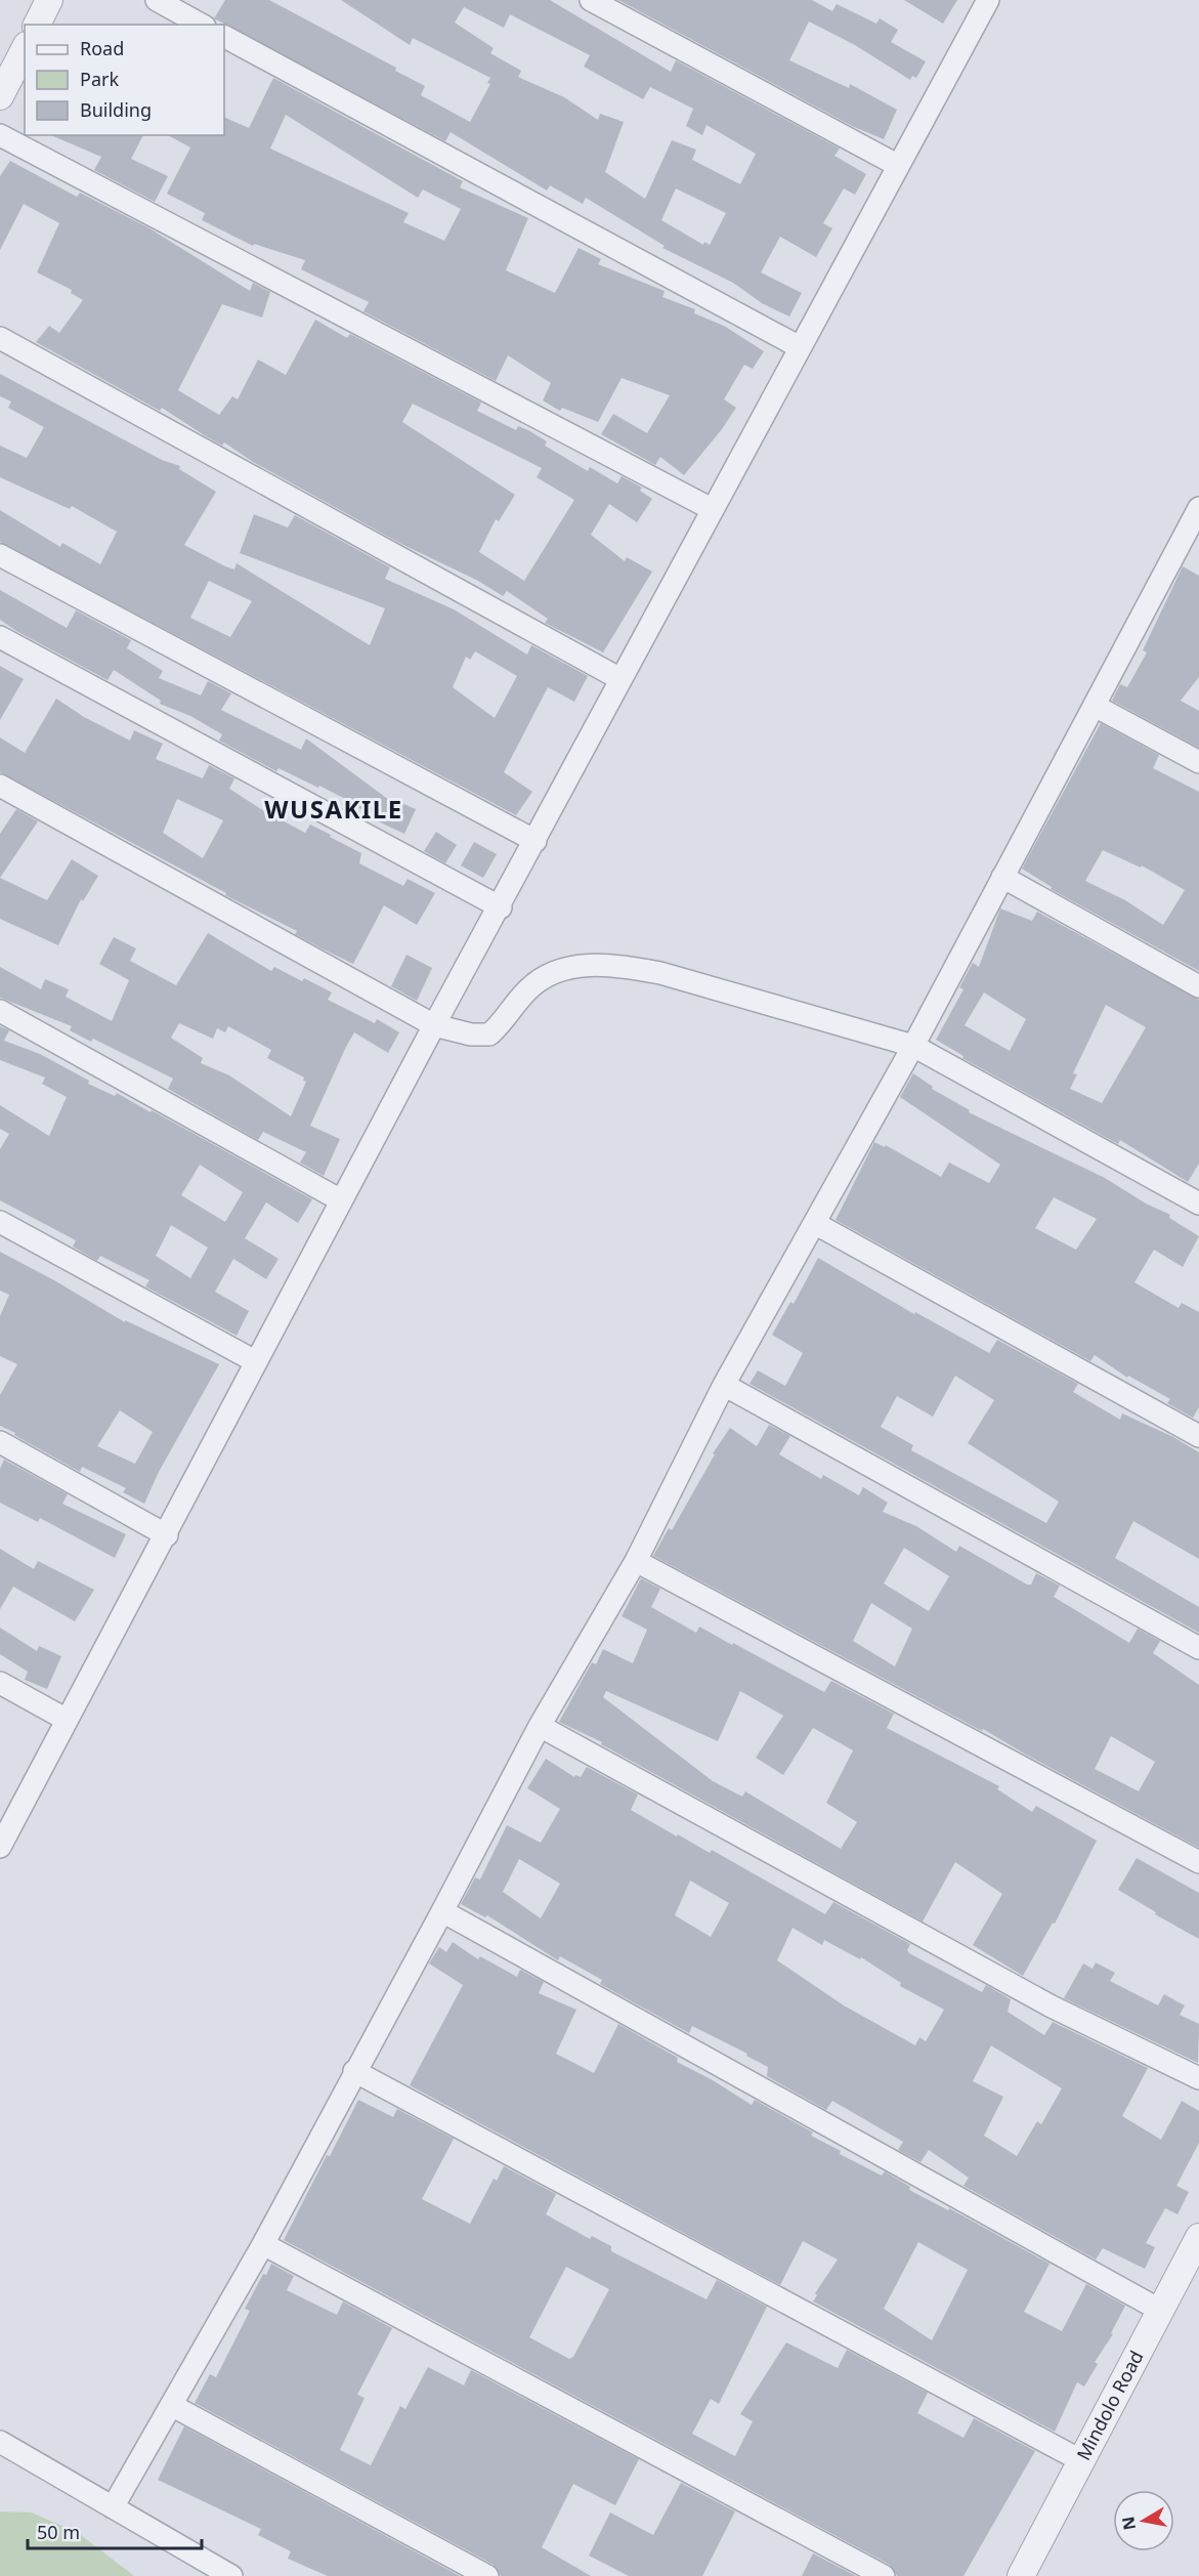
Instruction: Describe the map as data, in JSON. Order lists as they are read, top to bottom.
{
  "streets": {
    "street": ["Mindolo Road"]
  },
  "districts": ["WUSAKILE"],
  "legend": ["Road", "Park", "Building"],
  "scale_bar": "50 m",
  "north": "left"
}
